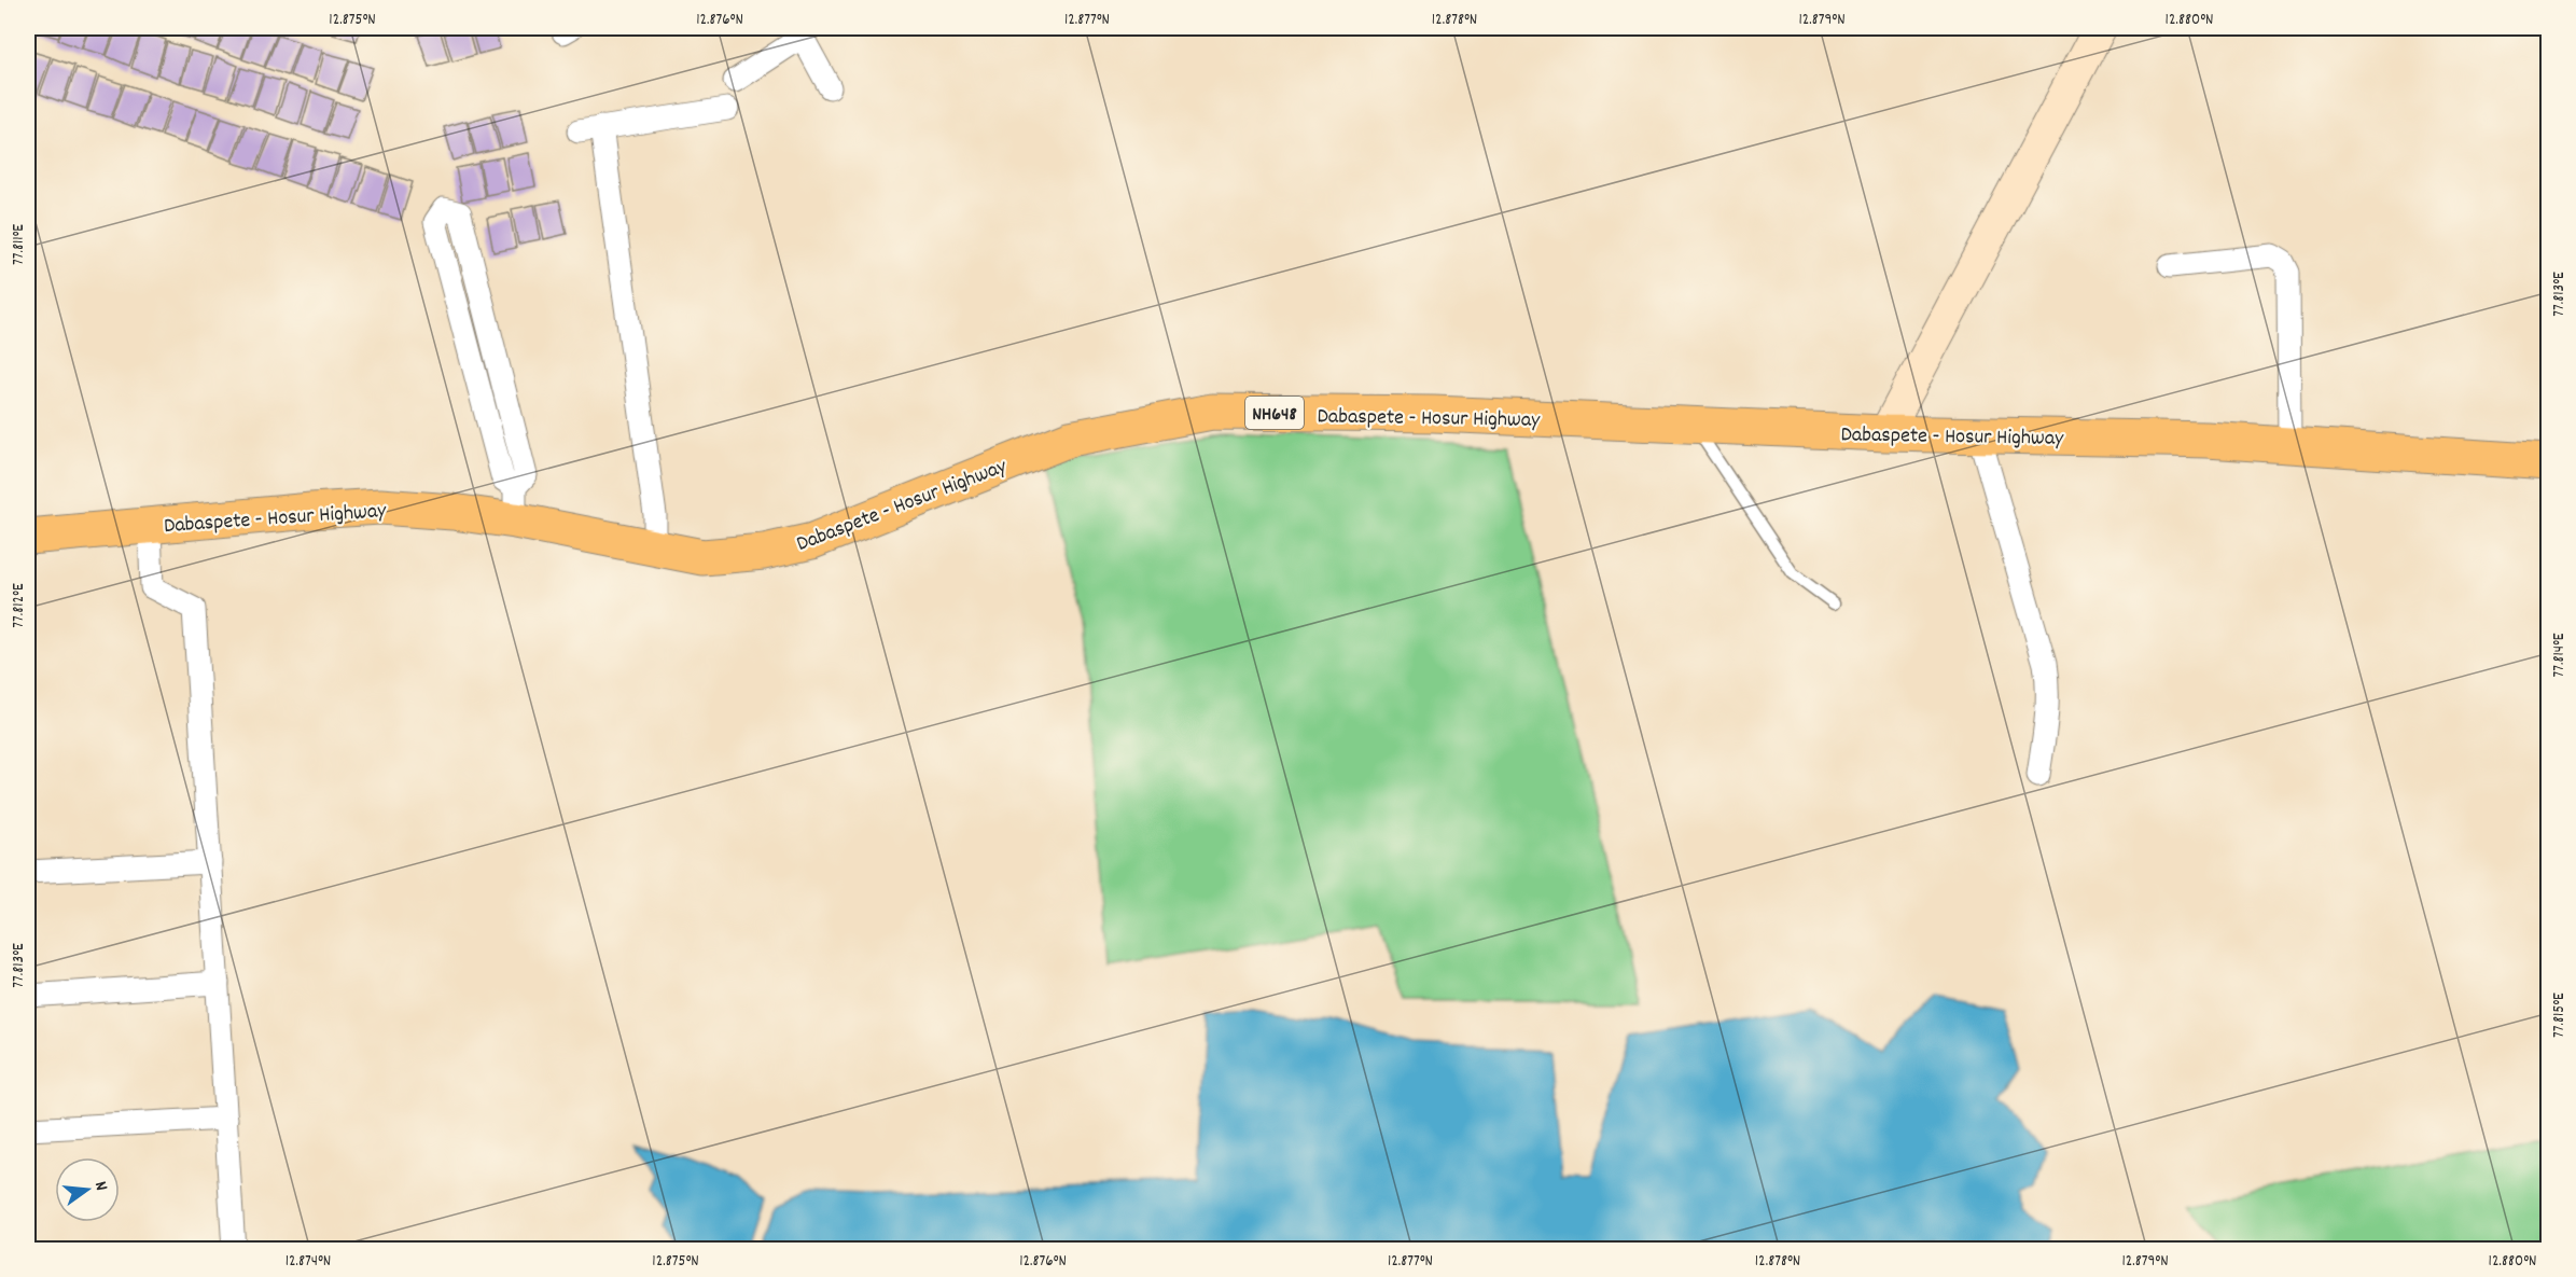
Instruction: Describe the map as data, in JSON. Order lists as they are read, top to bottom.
{
  "streets": {
    "highway": ["NH648", "Dabaspete - Hosur Highway"]
  },
  "north": "right",
  "coordinates": [
    "12.875°N",
    "12.876°N",
    "12.877°N",
    "12.878°N",
    "12.879°N",
    "12.880°N",
    "77.811°E",
    "77.813°E",
    "77.812°E",
    "77.814°E",
    "77.815°E",
    "12.874°N"
  ]
}
